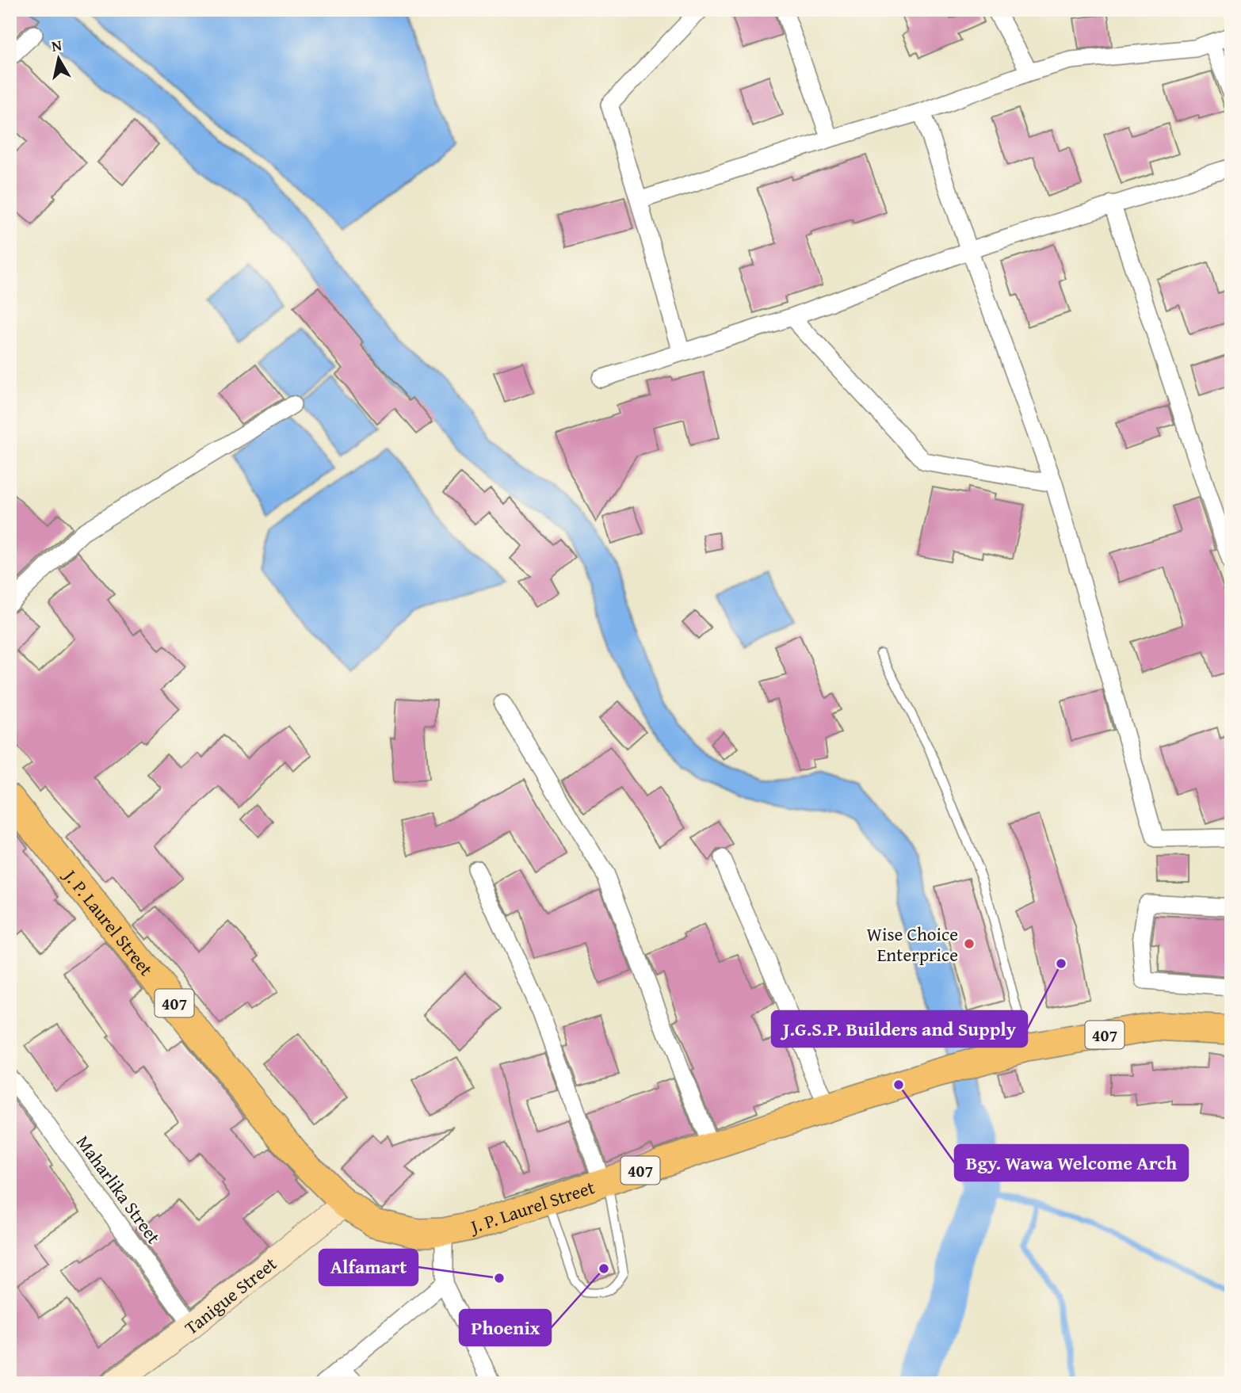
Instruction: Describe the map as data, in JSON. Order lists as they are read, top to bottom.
{
  "streets": {
    "main road": ["J. P. Laurel Street", "407"],
    "street": ["Maharlika Street", "Tanigue Street"]
  },
  "crossings": [
    ["J. P. Laurel Street", "Tanigue Street"],
    ["Maharlika Street", "Tanigue Street"]
  ],
  "places": [
    "Wise Choice Enterprice",
    "J.G.S.P. Builders and Supply",
    "Bgy. Wawa Welcome Arch",
    "Phoenix",
    "Alfamart"
  ],
  "north": "top"
}
